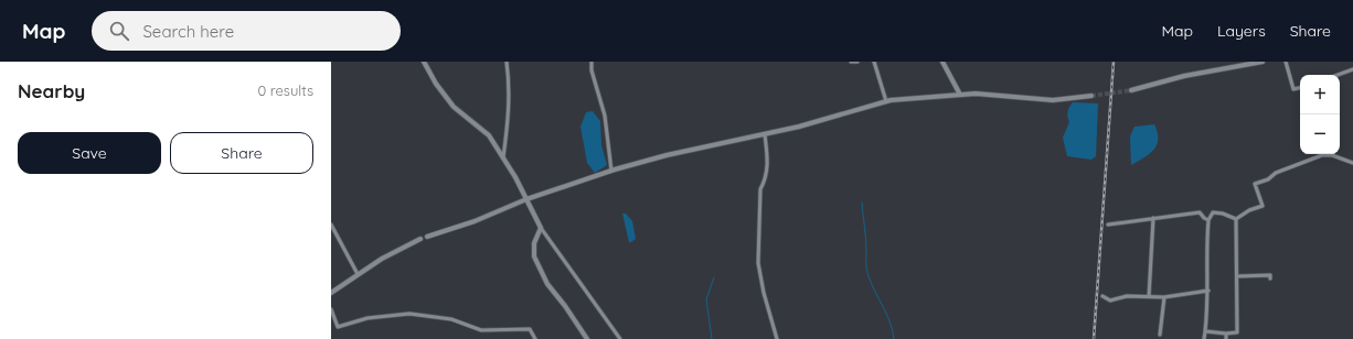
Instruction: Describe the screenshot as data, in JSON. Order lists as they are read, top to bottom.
{
  "page": {
    "header": "Map",
    "search": "Search here",
    "nav": ["Map", "Layers", "Share"],
    "heading": ["Nearby", "0 results"],
    "map_buttons": ["+", "−"],
    "buttons": ["Save", "Share"]
  }
}
